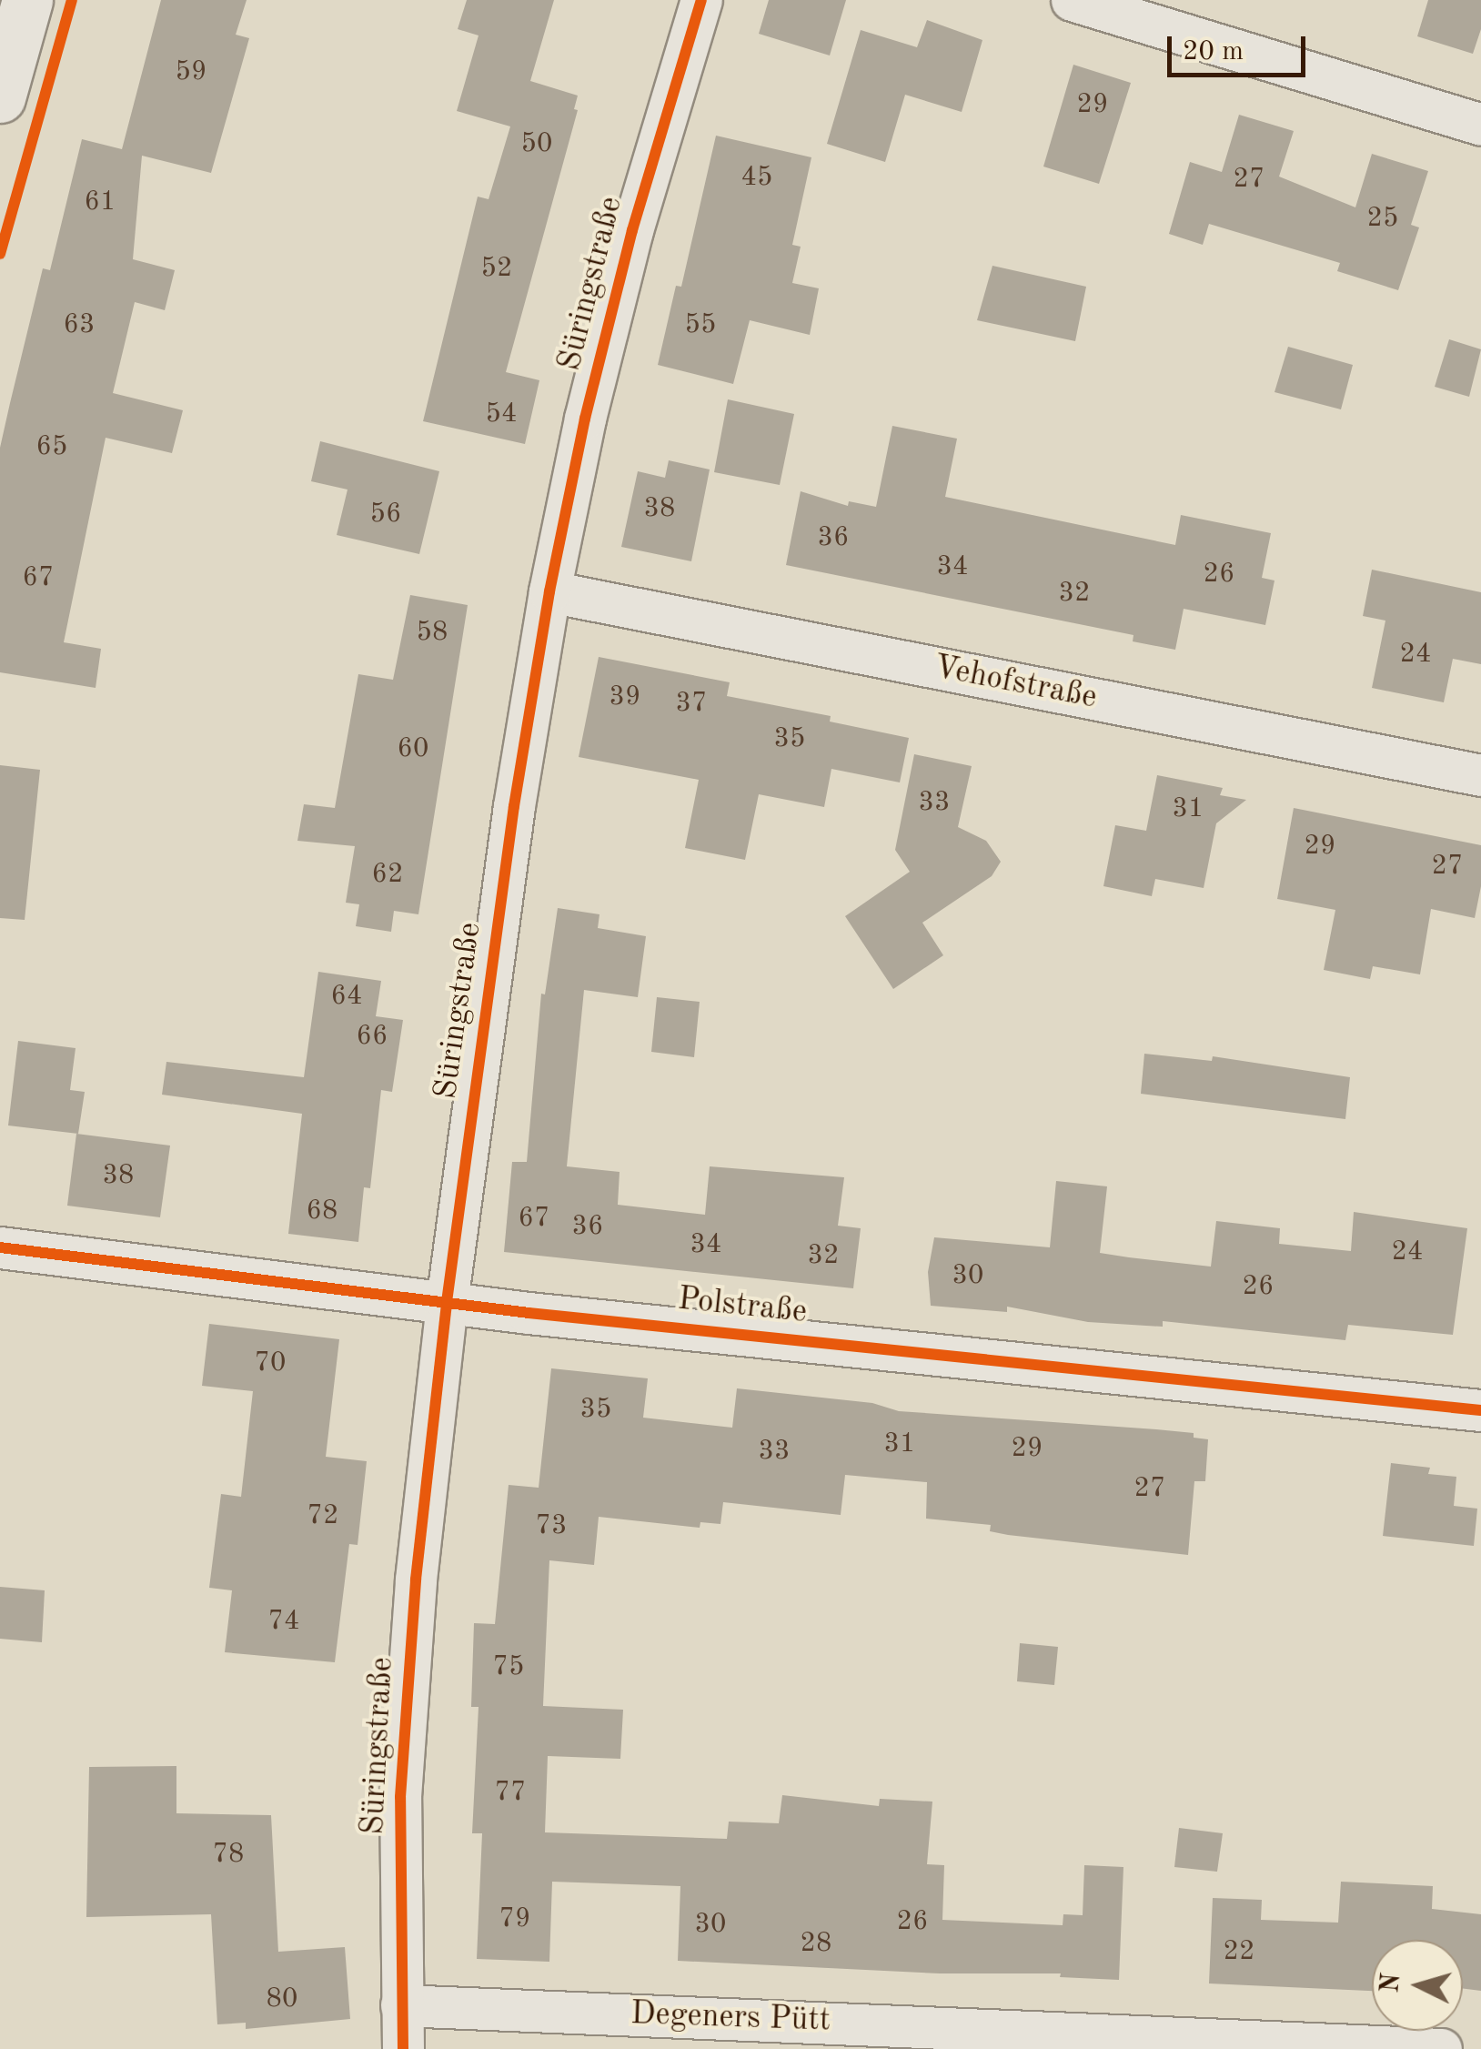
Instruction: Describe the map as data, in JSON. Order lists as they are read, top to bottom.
{
  "streets": {
    "street": [
      "Süringstraße",
      "Vehofstraße",
      "Polstraße",
      "Degeners Pütt"
    ]
  },
  "crossings": [
    ["Süringstraße", "Vehofstraße"],
    ["Süringstraße", "Polstraße"],
    ["Süringstraße", "Degeners Pütt"]
  ],
  "house_numbers": [
    "59",
    "29",
    "50",
    "45",
    "27",
    "61",
    "25",
    "52",
    "63",
    "55",
    "54",
    "65",
    "38",
    "56",
    "36",
    "34",
    "26",
    "67",
    "32",
    "58",
    "24",
    "39",
    "37",
    "35",
    "60",
    "33",
    "31",
    "29",
    "27",
    "62",
    "64",
    "66",
    "38",
    "68",
    "67",
    "36",
    "34",
    "24",
    "32",
    "30",
    "26",
    "70",
    "35",
    "31",
    "29",
    "33",
    "27",
    "72",
    "73",
    "74",
    "75",
    "77",
    "78",
    "79",
    "26",
    "30",
    "28",
    "22",
    "80"
  ],
  "scale_bar": "20 m",
  "north": "left"
}
